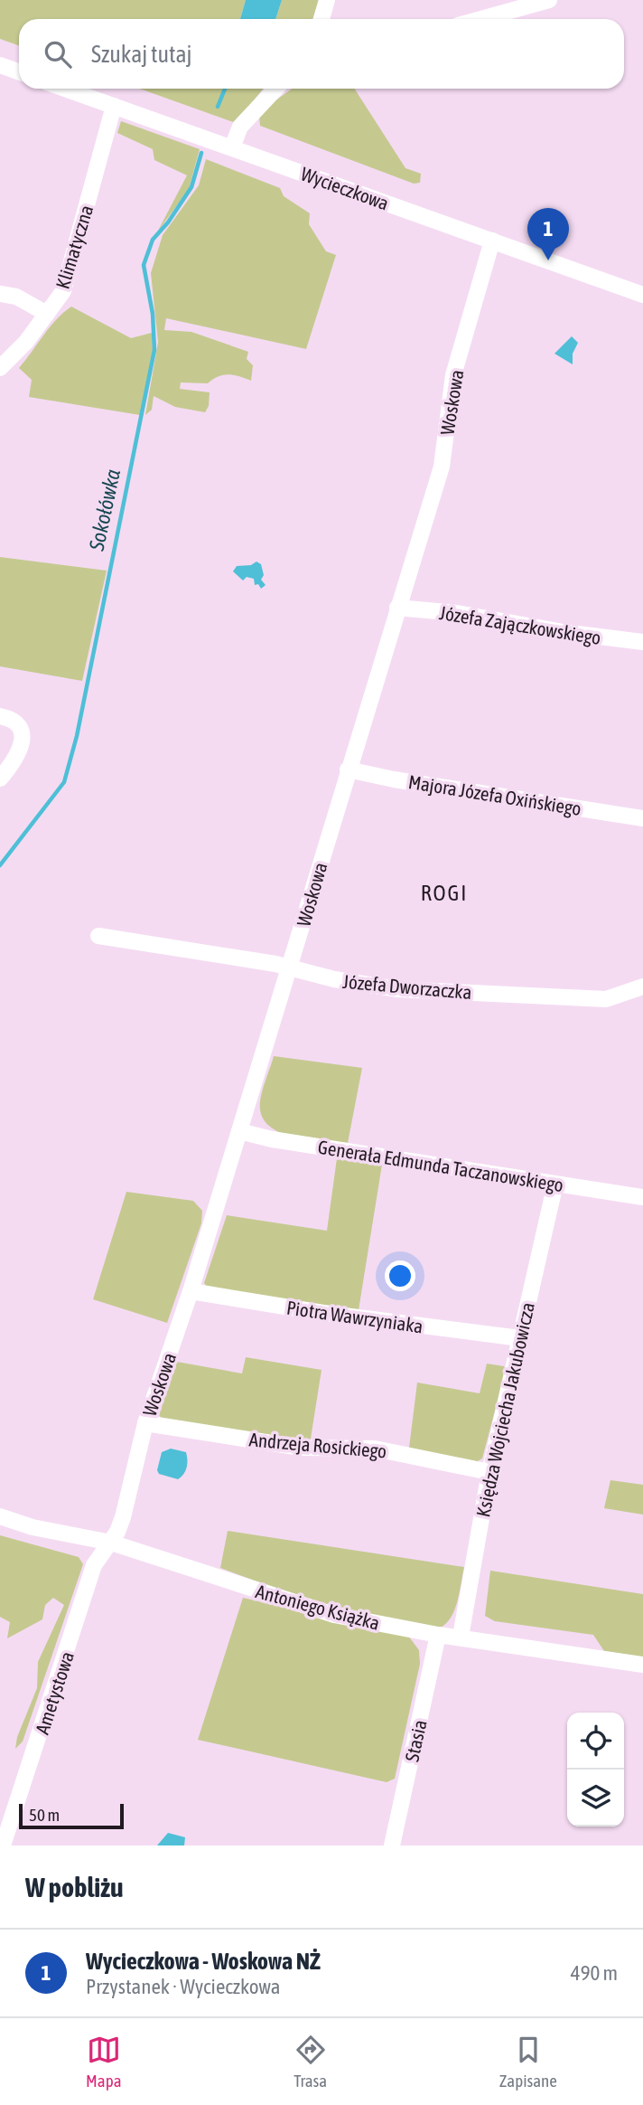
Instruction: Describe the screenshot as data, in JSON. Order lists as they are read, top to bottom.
{
  "streets": {
    "street": [
      "Wycieczkowa",
      "Klimatyczna",
      "Woskowa",
      "Józefa Zajączkowskiego",
      "Majora Józefa Oxińskiego",
      "Józefa Dworzaczka",
      "Generała Edmunda Taczanowskiego",
      "Piotra Wawrzyniaka",
      "Księdza Wojciecha Jakubowicza",
      "Andrzeja Rosickiego",
      "Antoniego Książka",
      "Ametystowa",
      "Stasia"
    ]
  },
  "crossings": [
    ["Wycieczkowa", "Klimatyczna"],
    ["Wycieczkowa", "Woskowa"],
    ["Woskowa", "Józefa Zajączkowskiego"],
    ["Woskowa", "Majora Józefa Oxińskiego"],
    ["Woskowa", "Józefa Dworzaczka"],
    ["Woskowa", "Generała Edmunda Taczanowskiego"],
    ["Woskowa", "Piotra Wawrzyniaka"],
    ["Woskowa", "Andrzeja Rosickiego"],
    ["Woskowa", "Antoniego Książka"],
    ["Woskowa", "Ametystowa"],
    ["Generała Edmunda Taczanowskiego", "Księdza Wojciecha Jakubowicza"],
    ["Piotra Wawrzyniaka", "Księdza Wojciecha Jakubowicza"],
    ["Księdza Wojciecha Jakubowicza", "Andrzeja Rosickiego"],
    ["Księdza Wojciecha Jakubowicza", "Antoniego Książka"],
    ["Antoniego Książka", "Ametystowa"],
    ["Antoniego Książka", "Stasia"]
  ],
  "districts": ["ROGI"],
  "water": ["Sokołówka"],
  "scale_bar": "50 m",
  "page": {
    "search": "Szukaj tutaj",
    "pins": "1",
    "scale": "50 m",
    "heading": "W pobliżu",
    "list": [
      {
        "mark": "1",
        "name": "Wycieczkowa - Woskowa NŻ",
        "note": "Przystanek · Wycieczkowa",
        "value": "490 m"
      }
    ],
    "nav": ["Mapa", "Trasa", "Zapisane"]
  }
}
